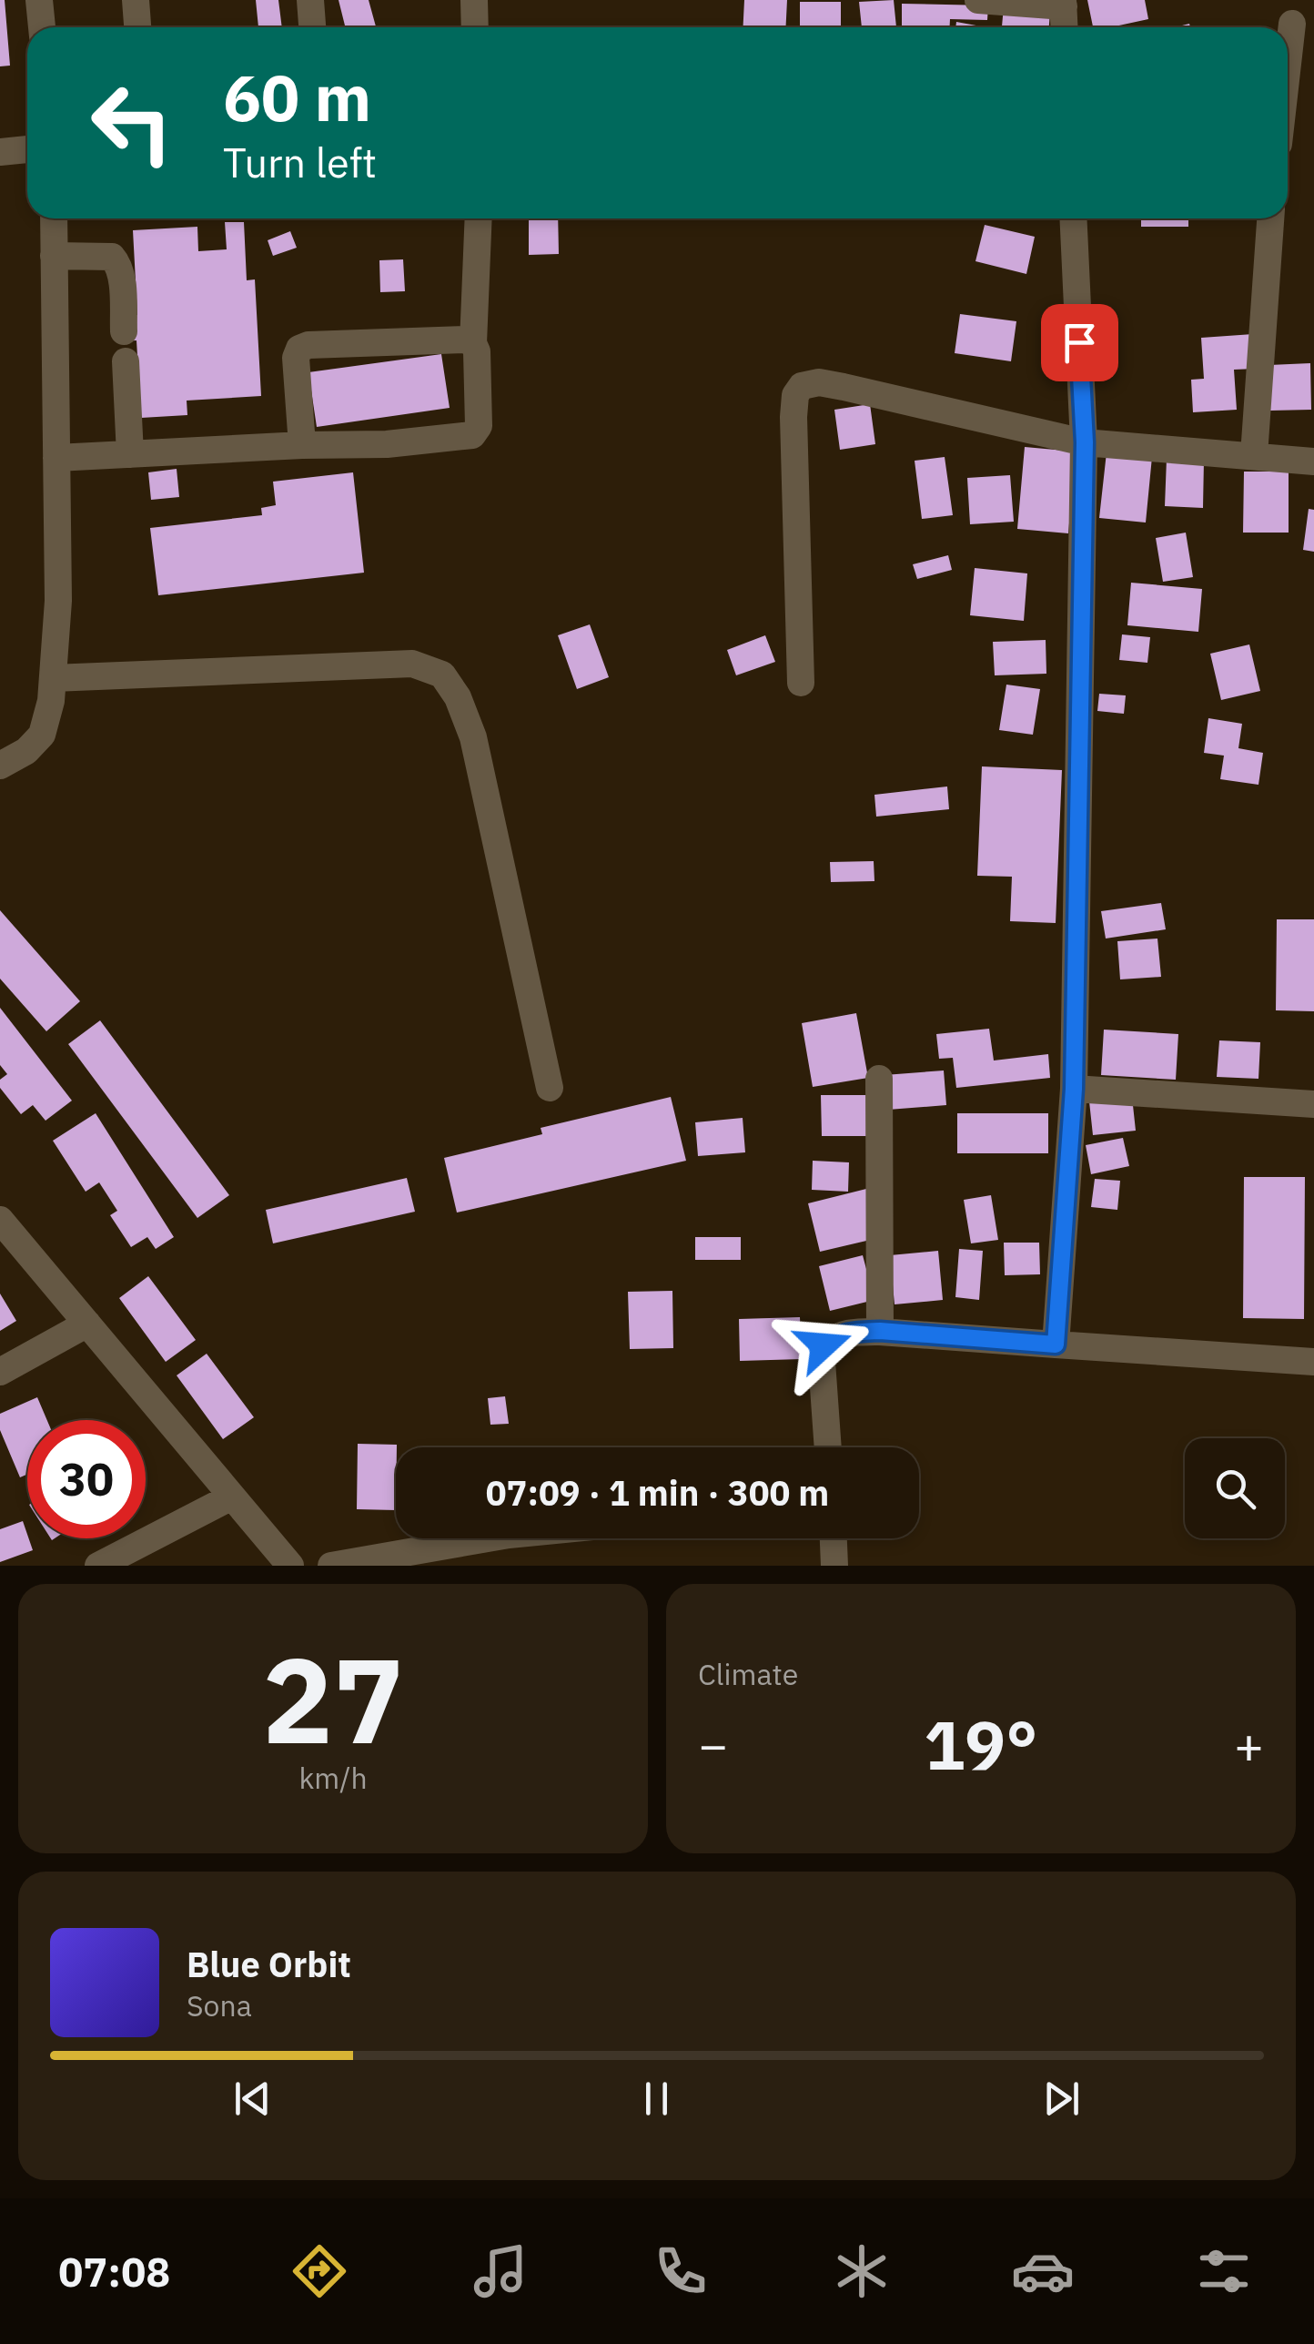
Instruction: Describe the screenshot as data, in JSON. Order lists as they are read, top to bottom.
{
  "page": {
    "turn": ["60 m", "Turn left"],
    "limit": "30",
    "trip": "07:09 · 1 min · 300 m",
    "tile": [
      ["27", "km/h"],
      "Climate"
    ],
    "heat": ["−", "19°", "+"],
    "song": ["Blue Orbit", "Sona"],
    "tabs": "07:08"
  }
}
